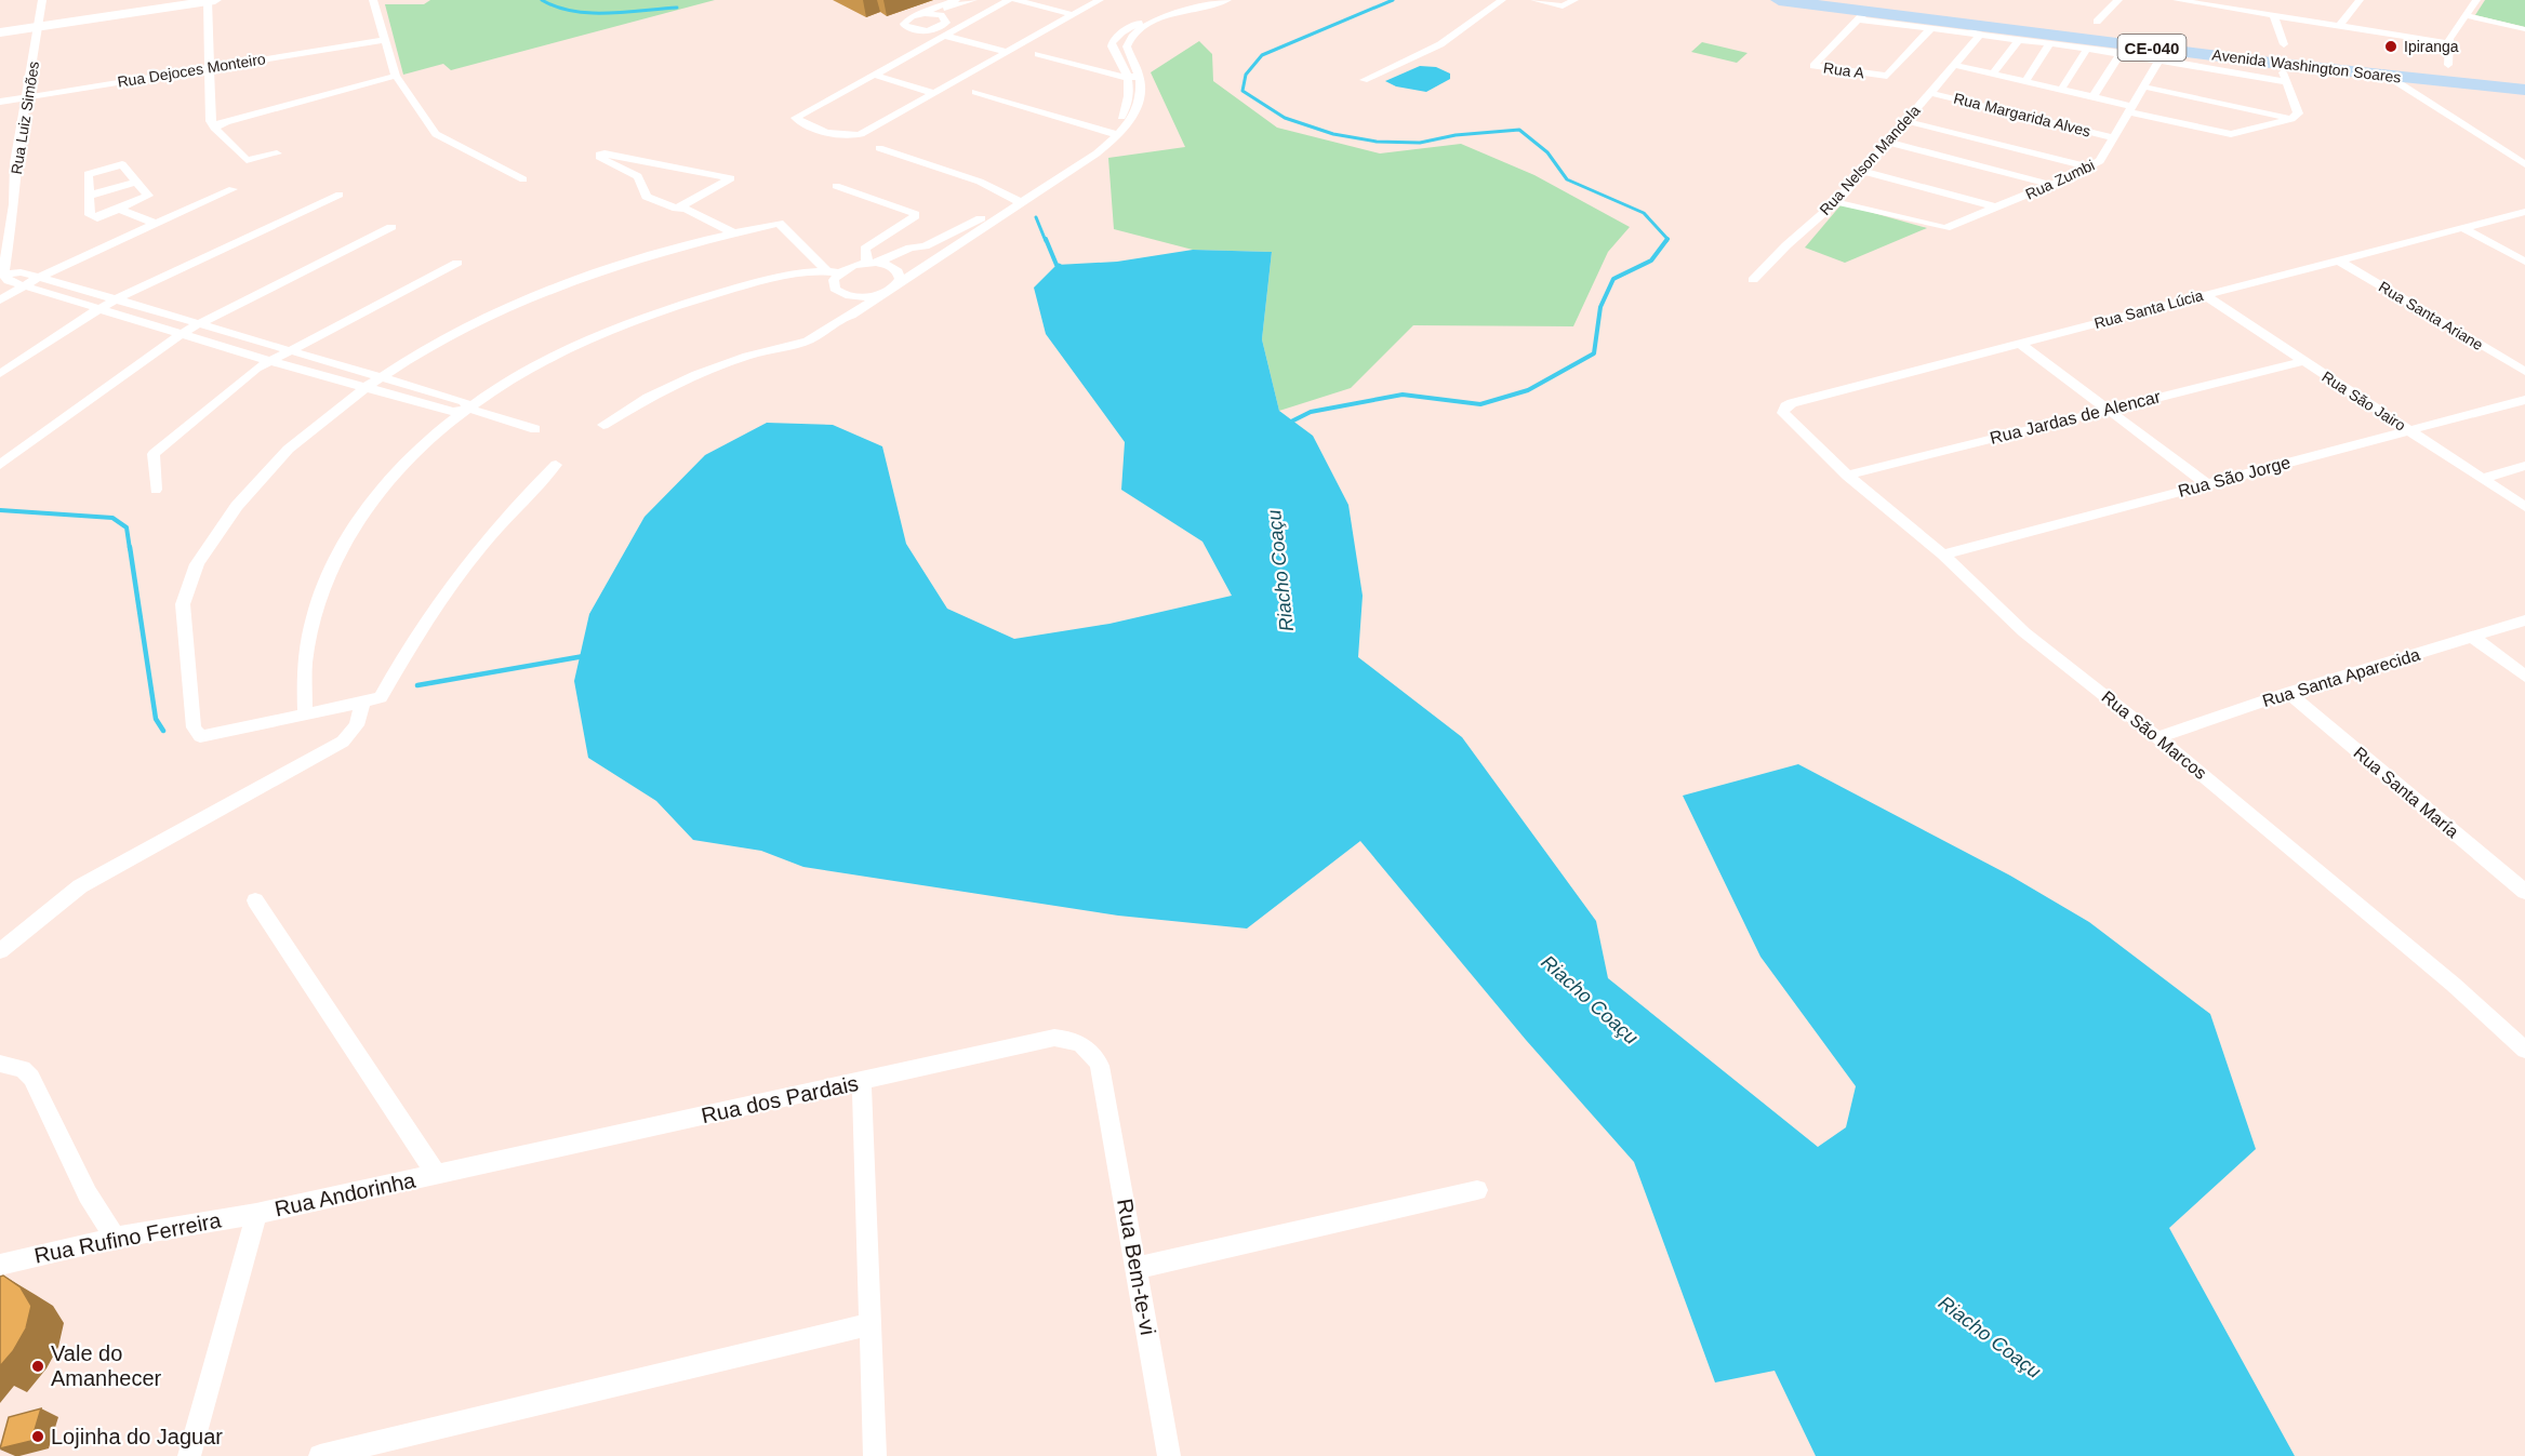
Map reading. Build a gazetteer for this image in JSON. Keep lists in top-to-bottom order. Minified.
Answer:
{"streets":{"highway":["CE-040","Avenida Washington Soares"],"street":["Rua Dejoces Monteiro","Rua A","Rua Margarida Alves","Rua Luiz Simões","Rua Nelson Mandela","Rua Zumbi","Rua Santa Lúcia","Rua Santa Ariane","Rua São Jairo","Rua Jardas de Alencar","Rua São Jorge","Rua Santa Aparecida","Rua São Marcos","Rua Santa María","Rua dos Pardais","Rua Andorinha","Rua Rufino Ferreira","Rua Bem-te-vi"]},"crossings":[["Avenida Washington Soares","Rua A"],["Avenida Washington Soares","Rua Nelson Mandela"],["Avenida Washington Soares","Rua Zumbi"],["Rua Dejoces Monteiro","Rua Luiz Simões"],["Rua Margarida Alves","Rua Nelson Mandela"],["Rua Margarida Alves","Rua Zumbi"],["Rua Nelson Mandela","Rua Zumbi"],["Rua Santa Lúcia","Rua Santa Ariane"],["Rua Santa Lúcia","Rua São Jairo"],["Rua Santa Lúcia","Rua São Marcos"],["Rua São Jairo","Rua Jardas de Alencar"],["Rua São Jairo","Rua São Jorge"],["Rua Jardas de Alencar","Rua São Marcos"],["Rua São Jorge","Rua São Marcos"],["Rua Santa Aparecida","Rua São Marcos"],["Rua Santa Aparecida","Rua Santa María"],["Rua dos Pardais","Rua Andorinha"],["Rua dos Pardais","Rua Bem-te-vi"],["Rua Andorinha","Rua Rufino Ferreira"]],"water":["Riacho Coaçu"],"places":["Ipiranga","Vale do Amanhecer","Lojinha do Jaguar"]}
